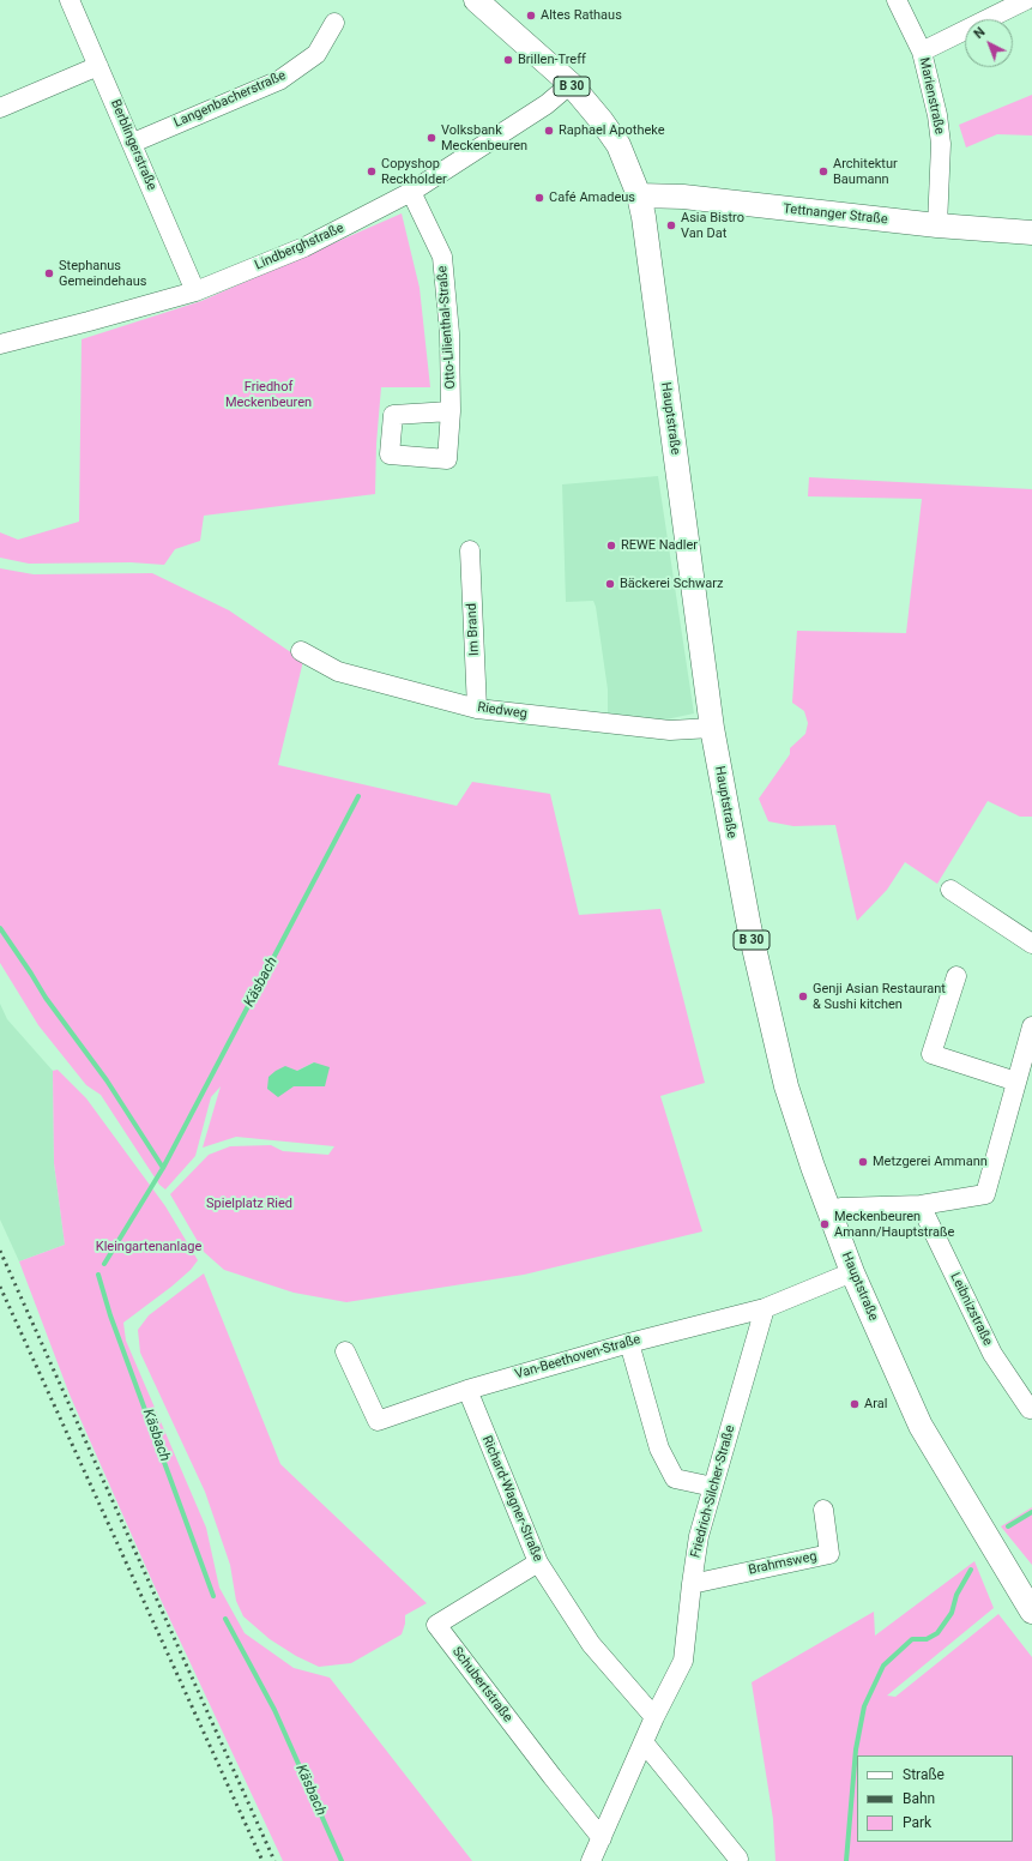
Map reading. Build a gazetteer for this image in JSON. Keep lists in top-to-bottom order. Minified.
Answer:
{"streets":{"main road":["B 30","Tettnanger Straße","Hauptstraße"],"street":["Marienstraße","Langenbacherstraße","Berblingerstraße","Lindberghstraße","Otto-Lilienthal-Straße","Im Brand","Riedweg","Leibnizstraße","Van-Beethoven-Straße","Friedrich-Silcher-Straße","Richard-Wagner-Straße","Brahmsweg","Schubertstraße"]},"crossings":[["Marienstraße","Tettnanger Straße"],["Langenbacherstraße","Berblingerstraße"],["Berblingerstraße","Lindberghstraße"],["Tettnanger Straße","Hauptstraße"],["Lindberghstraße","Otto-Lilienthal-Straße"],["Lindberghstraße","Hauptstraße"],["Hauptstraße","Riedweg"],["Hauptstraße","Van-Beethoven-Straße"],["Im Brand","Riedweg"],["Van-Beethoven-Straße","Friedrich-Silcher-Straße"],["Van-Beethoven-Straße","Richard-Wagner-Straße"],["Friedrich-Silcher-Straße","Richard-Wagner-Straße"],["Friedrich-Silcher-Straße","Brahmsweg"],["Friedrich-Silcher-Straße","Schubertstraße"],["Richard-Wagner-Straße","Schubertstraße"]],"water":["Käsbach"],"parks":["Friedhof Meckenbeuren","Spielplatz Ried","Kleingartenanlage"],"places":["Altes Rathaus","Brillen-Treff","Raphael Apotheke","Volksbank Meckenbeuren","Copyshop Reckholder","Architektur Baumann","Café Amadeus","Asia Bistro Van Dat","Stephanus Gemeindehaus","REWE Nadler","Bäckerei Schwarz","Genji Asian Restaurant & Sushi kitchen","Metzgerei Ammann","Meckenbeuren Amann/Hauptstraße","Aral"],"legend":["Straße","Bahn","Park"],"north":"top left"}
